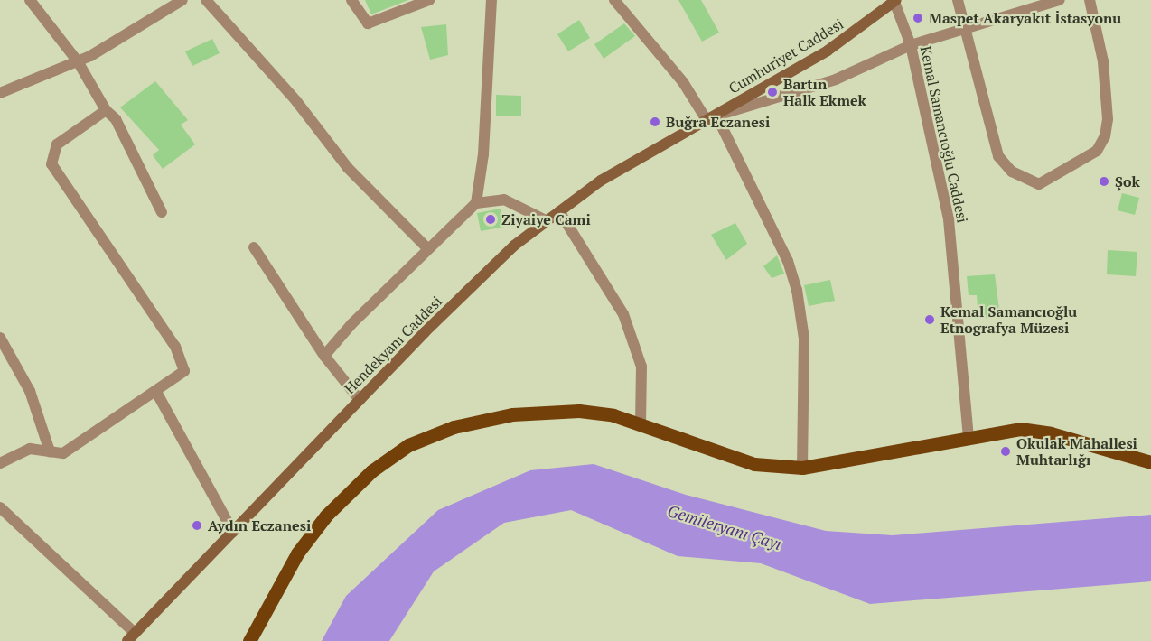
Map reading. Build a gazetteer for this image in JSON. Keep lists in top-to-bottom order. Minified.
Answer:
{"streets":{"main road":["Cumhuriyet Caddesi","Hendekyanı Caddesi"],"street":["Kemal Samancıoğlu Caddesi"]},"crossings":[["Cumhuriyet Caddesi","Kemal Samancıoğlu Caddesi"],["Cumhuriyet Caddesi","Hendekyanı Caddesi"]],"water":["Gemileryanı Çayı"],"places":["Maspet Akaryakıt İstasyonu","Bartın Halk Ekmek","Buğra Eczanesi","Şok","Ziyaiye Cami","Kemal Samancıoğlu Etnografya Müzesi","Okulak Mahallesi Muhtarlığı","Aydın Eczanesi"]}
